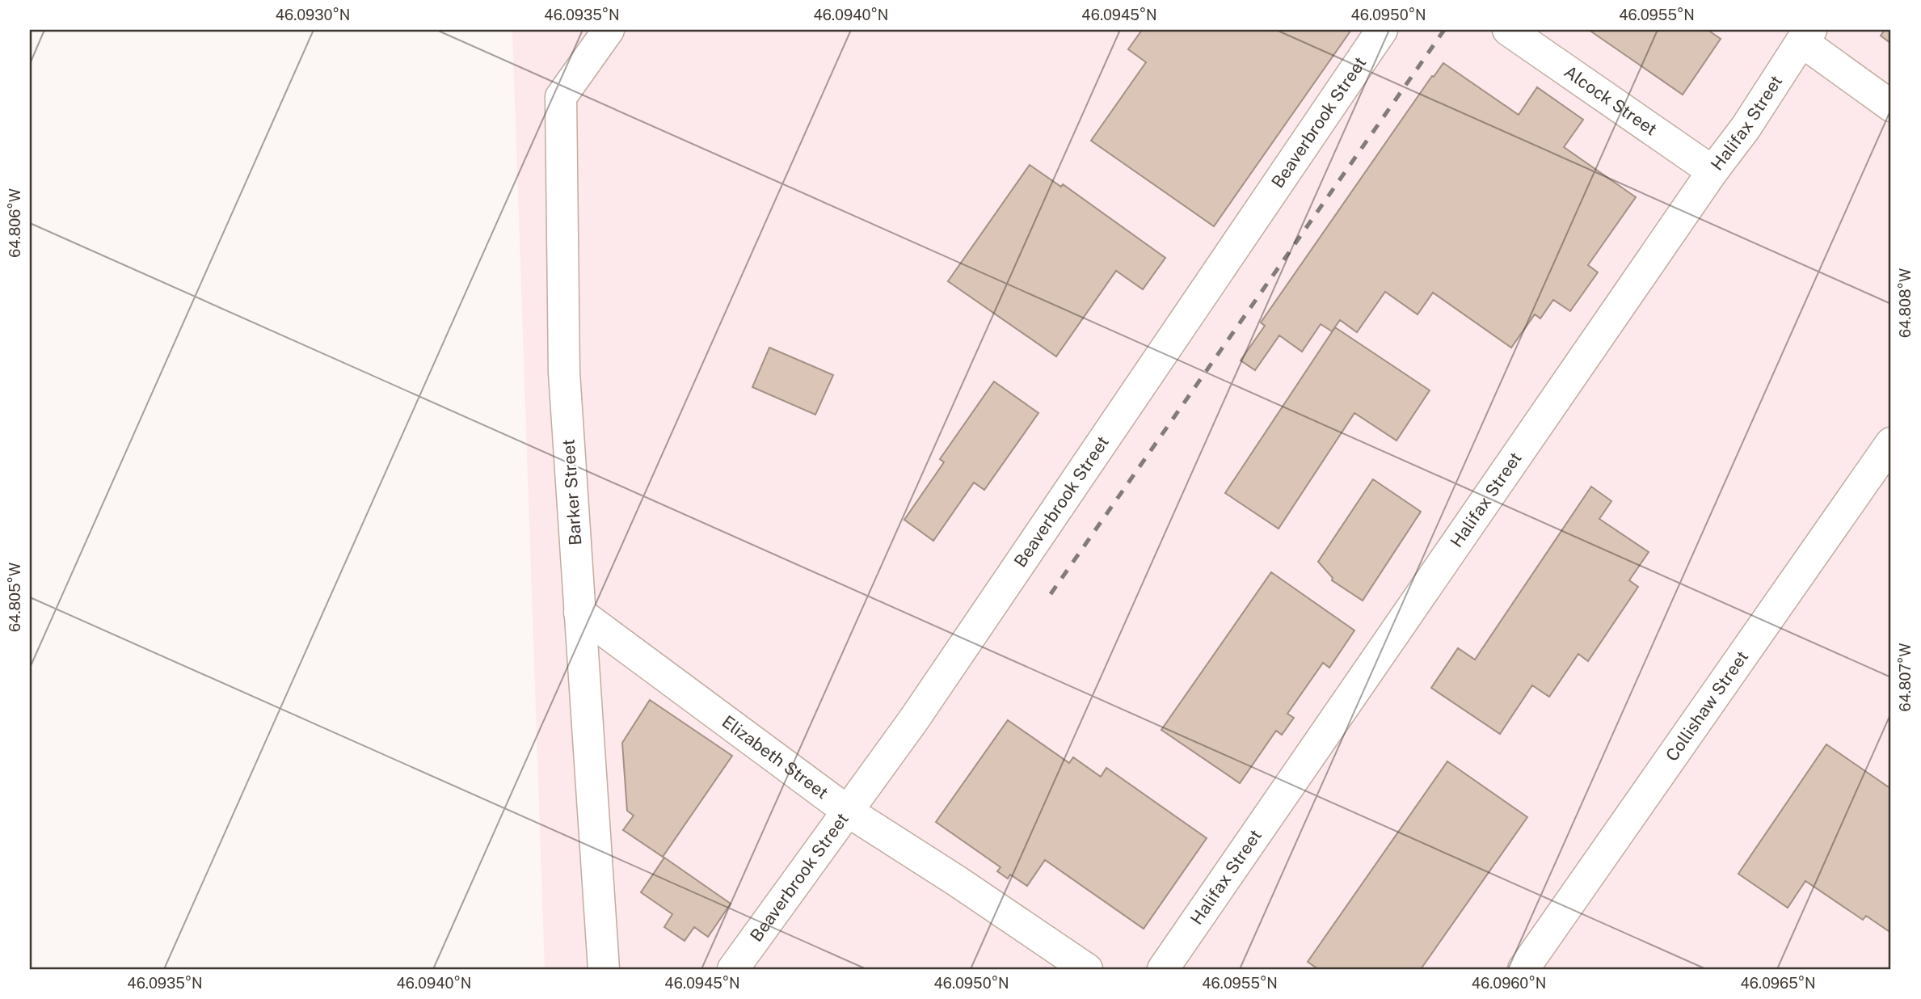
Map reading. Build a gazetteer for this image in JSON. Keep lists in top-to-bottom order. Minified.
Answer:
{"streets":{"street":["Alcock Street","Halifax Street","Beaverbrook Street","Barker Street","Collishaw Street","Elizabeth Street"]},"crossings":[["Alcock Street","Halifax Street"],["Beaverbrook Street","Elizabeth Street"],["Barker Street","Elizabeth Street"]],"coordinates":["46.0930°N","46.0935°N","46.0940°N","46.0945°N","46.0950°N","46.0955°N","64.806°W","64.808°W","64.805°W","64.807°W","46.0960°N","46.0965°N"]}
